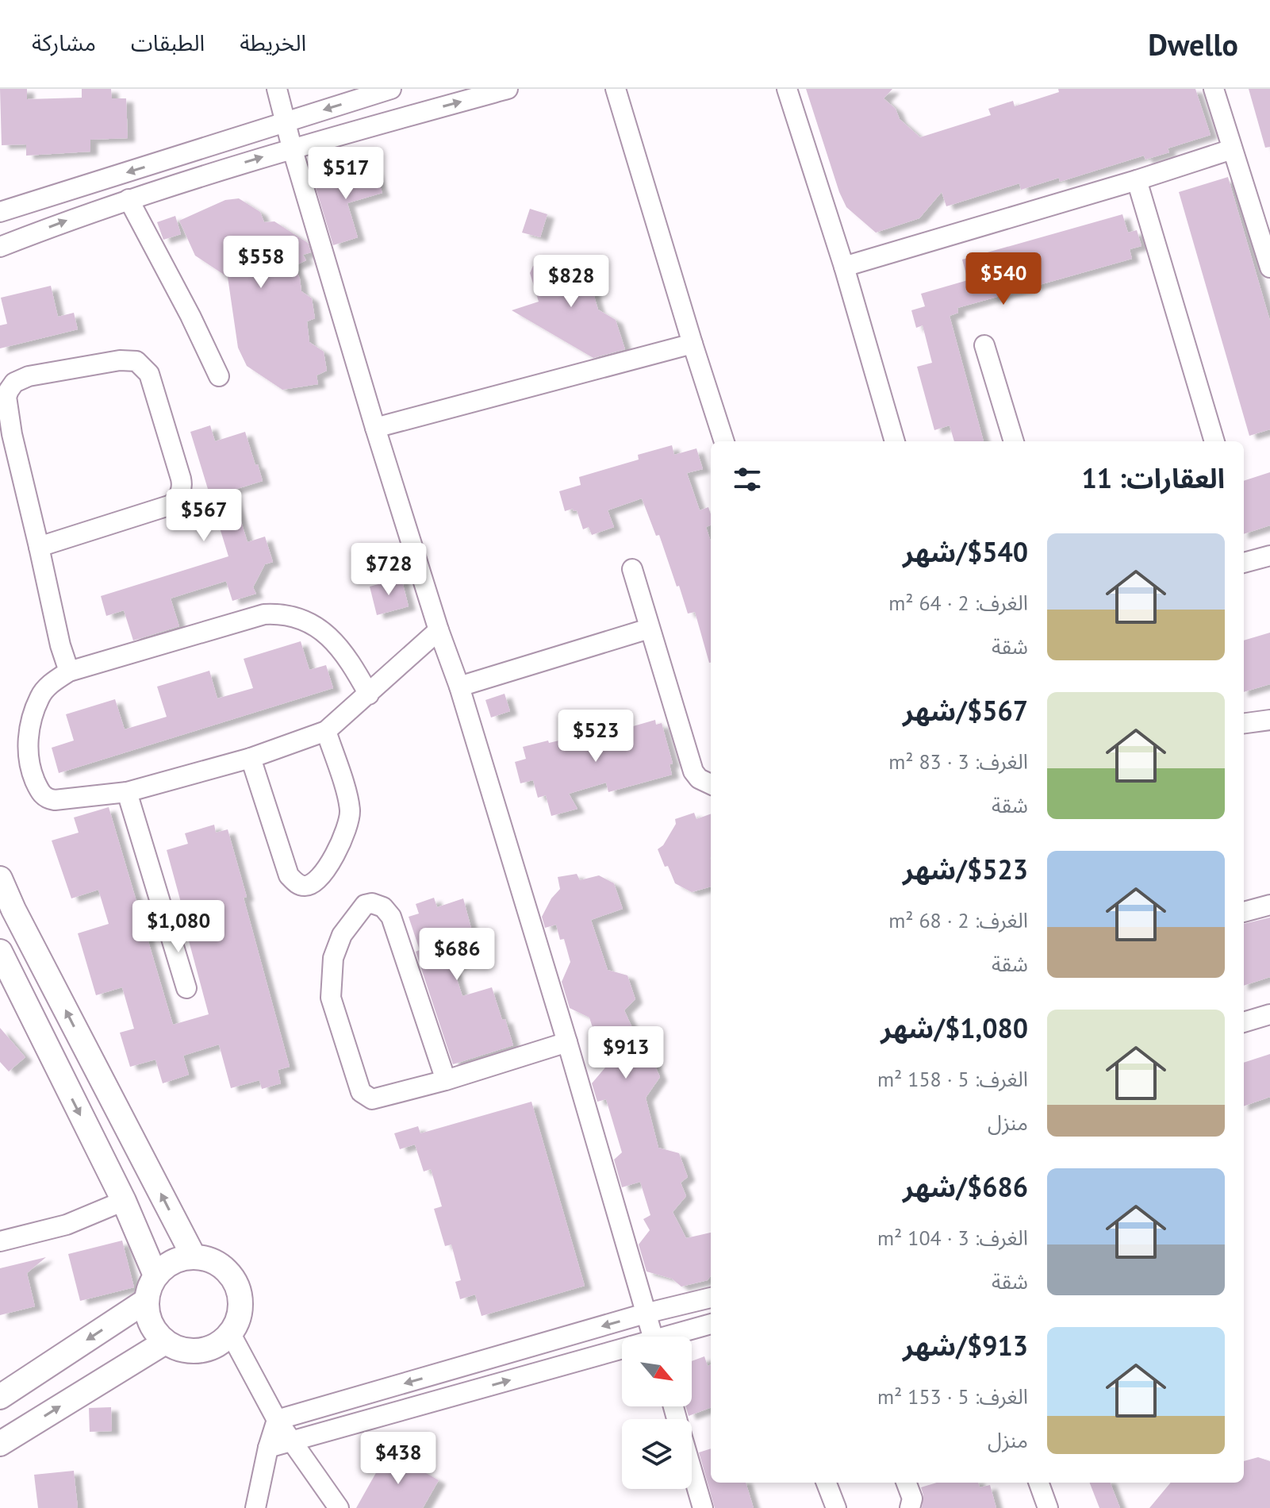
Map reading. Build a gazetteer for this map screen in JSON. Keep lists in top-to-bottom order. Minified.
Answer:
{"north":"bottom right","page":{"header":"Dwello","nav":["الخريطة","الطبقات","مشاركة"],"price":["$517","$558","$540","$828","$567","$728","$523","$1,080","$686","$913","$438"],"heading":"العقارات: 11","list":[{"name":"$540/شهر","note":"الغرف: 2 · 64 m² · شقة"},{"name":"$567/شهر","note":"الغرف: 3 · 83 m² · شقة"},{"name":"$523/شهر","note":"الغرف: 2 · 68 m² · شقة"},{"name":"$1,080/شهر","note":"الغرف: 5 · 158 m² · منزل"},{"name":"$686/شهر","note":"الغرف: 3 · 104 m² · شقة"},{"name":"$913/شهر","note":"الغرف: 5 · 153 m² · منزل"}]}}
